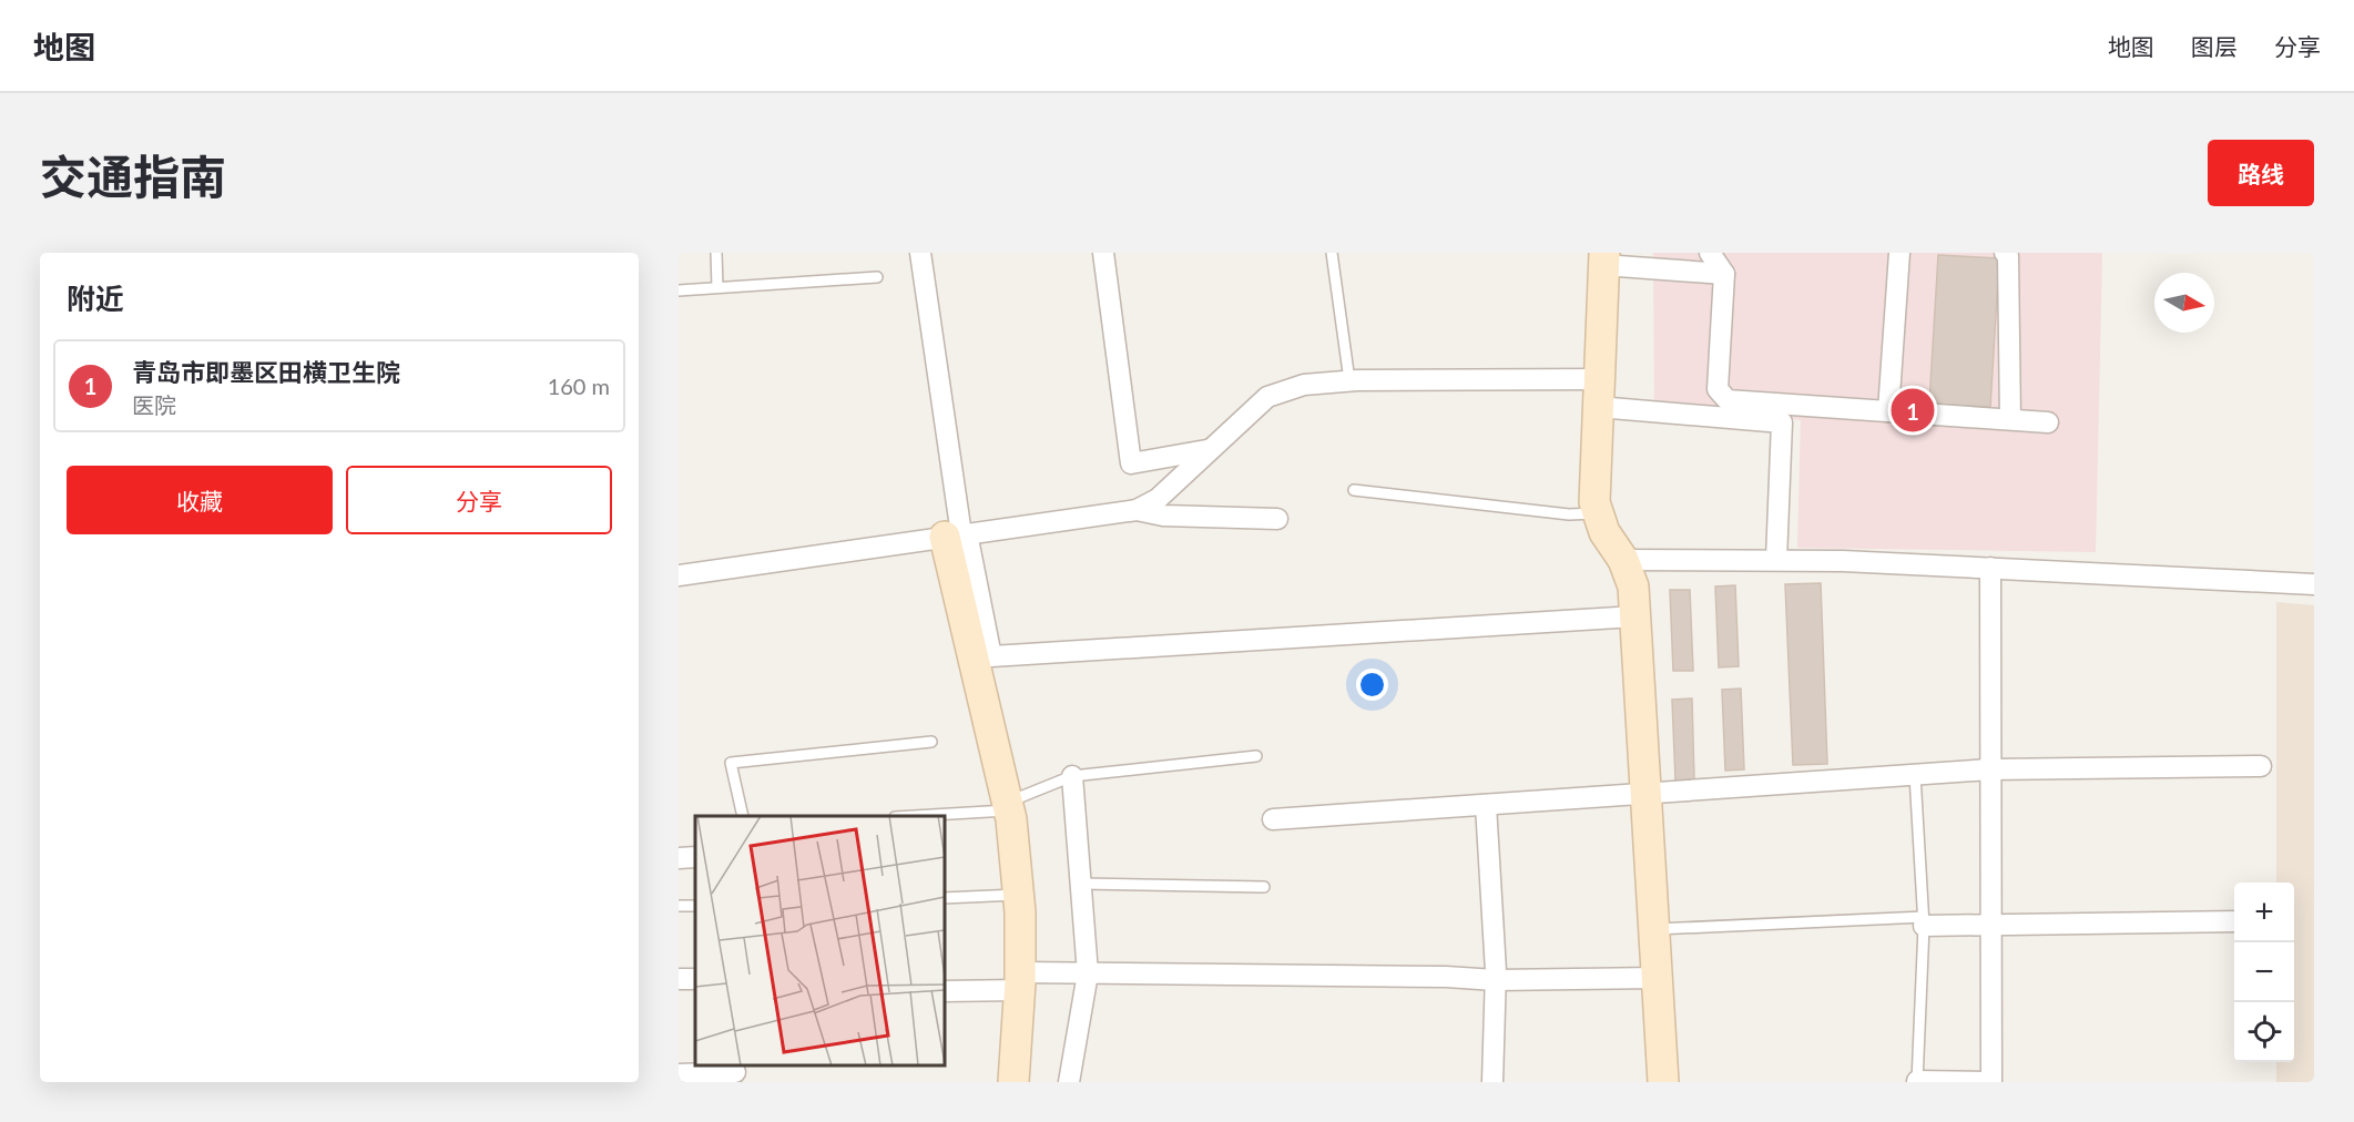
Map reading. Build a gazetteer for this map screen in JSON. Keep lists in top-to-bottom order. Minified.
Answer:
{"north":"right","page":{"header":"地图","nav":["地图","图层","分享"],"title":"交通指南","buttons":["路线",["收藏","分享"]],"heading":"附近","list":[{"mark":"1","name":"青岛市即墨区田横卫生院","note":"医院","value":"160 m"}],"pins":"1","map_buttons":["+","−"]}}
